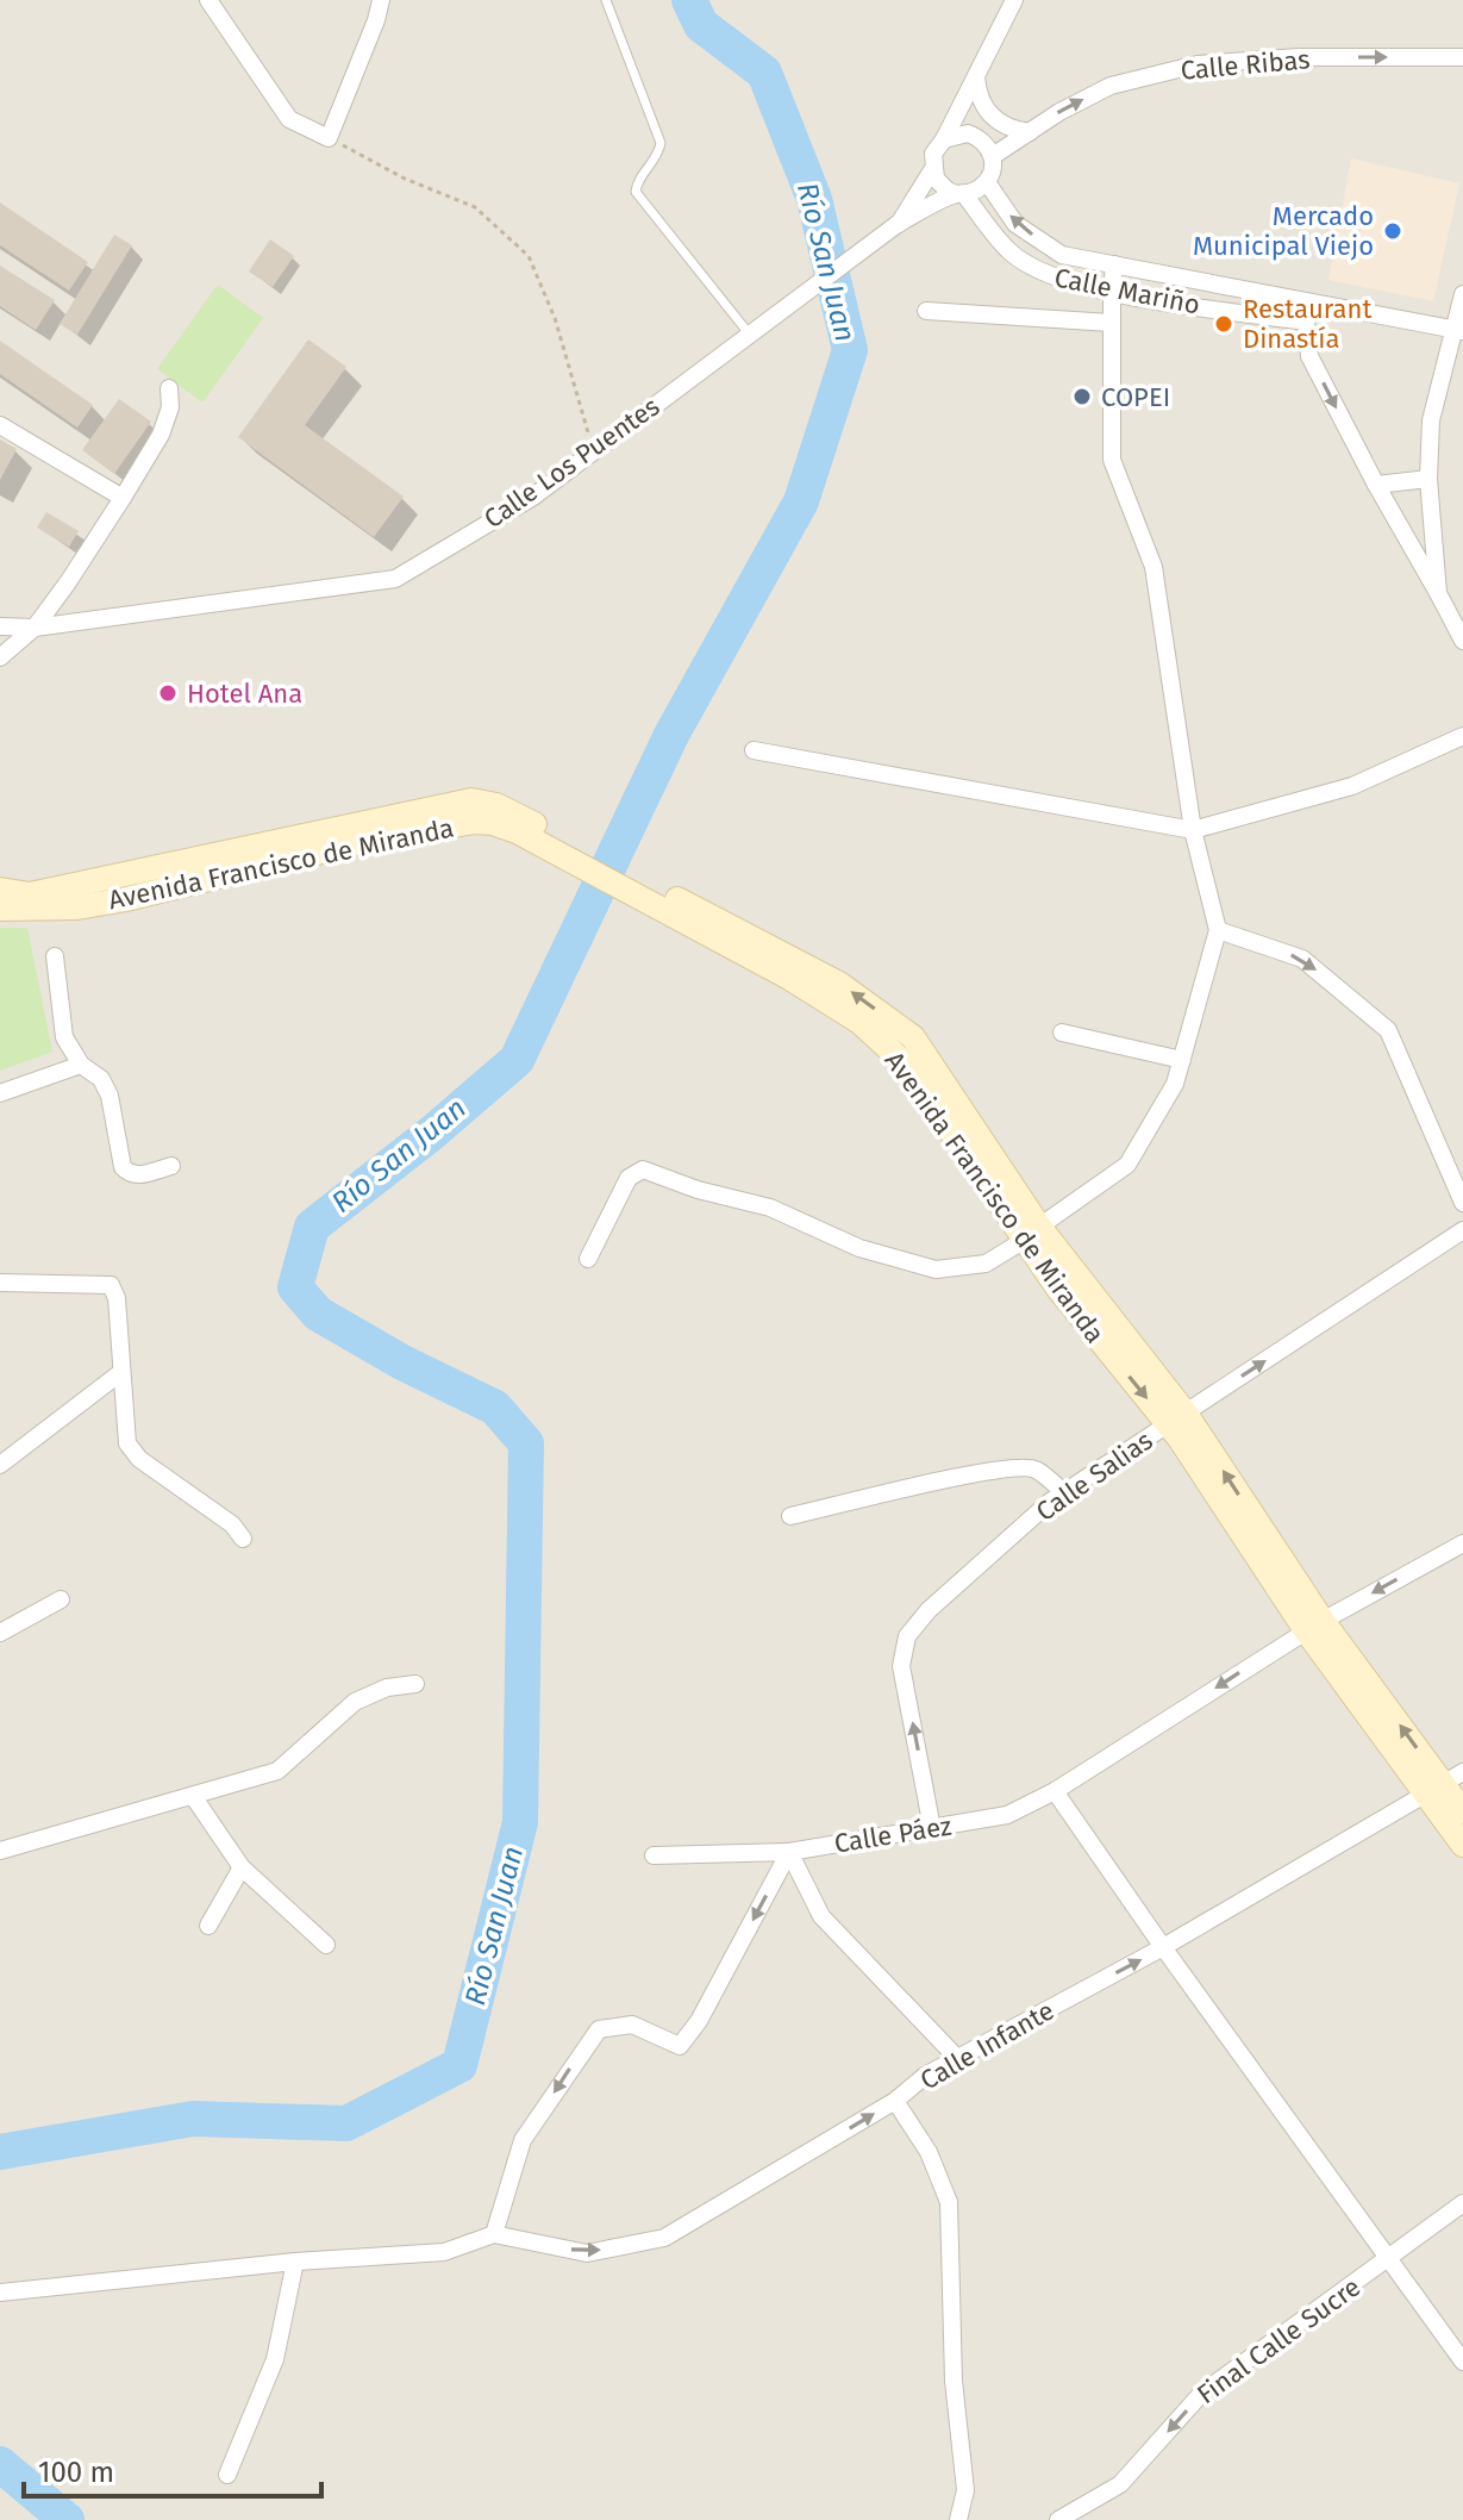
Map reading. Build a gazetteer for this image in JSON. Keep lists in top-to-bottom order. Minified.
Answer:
{"streets":{"main road":["Avenida Francisco de Miranda"],"street":["Calle Ribas","Calle Mariño","Calle Los Puentes","Calle Salias","Calle Páez","Calle Infante","Final Calle Sucre"]},"crossings":[["Calle Ribas","Calle Mariño"],["Avenida Francisco de Miranda","Calle Salias"],["Avenida Francisco de Miranda","Calle Páez"],["Avenida Francisco de Miranda","Calle Infante"],["Calle Salias","Calle Páez"]],"one_way":["Calle Ribas","Calle Salias","Calle Páez","Calle Infante","Final Calle Sucre"],"water":["Río San Juan"],"places":["Mercado Municipal Viejo","Restaurant Dinastía","COPEI","Hotel Ana"],"scale_bar":"100 m"}
